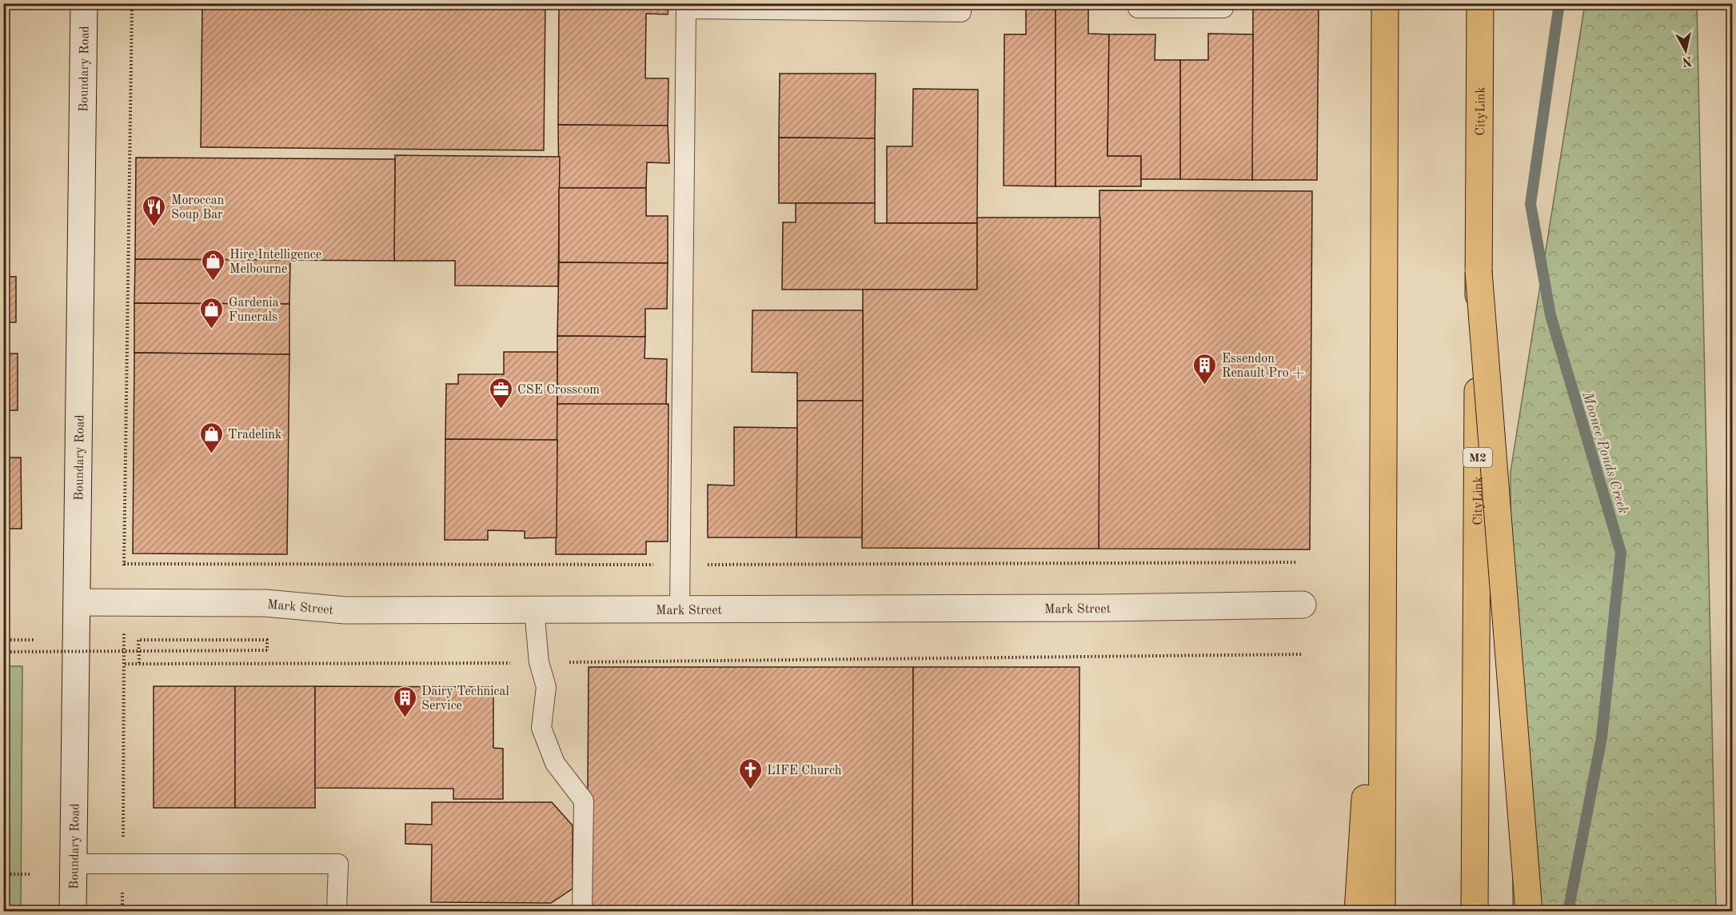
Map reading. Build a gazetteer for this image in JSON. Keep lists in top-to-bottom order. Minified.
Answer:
{"streets":{"highway":["CityLink","M2"],"street":["Boundary Road","Mark Street"]},"crossings":[["Boundary Road","Mark Street"]],"water":["Moonee Ponds Creek"],"places":{"restaurant":["Moroccan Soup Bar"],"shop":["Hire Intelligence Melbourne","Gardenia Funerals","Tradelink"],"building":["Essendon Renault Pro +","Dairy Technical Service"],"office":["CSE Crosscom"],"church":["LIFE Church"]},"north":"bottom"}
